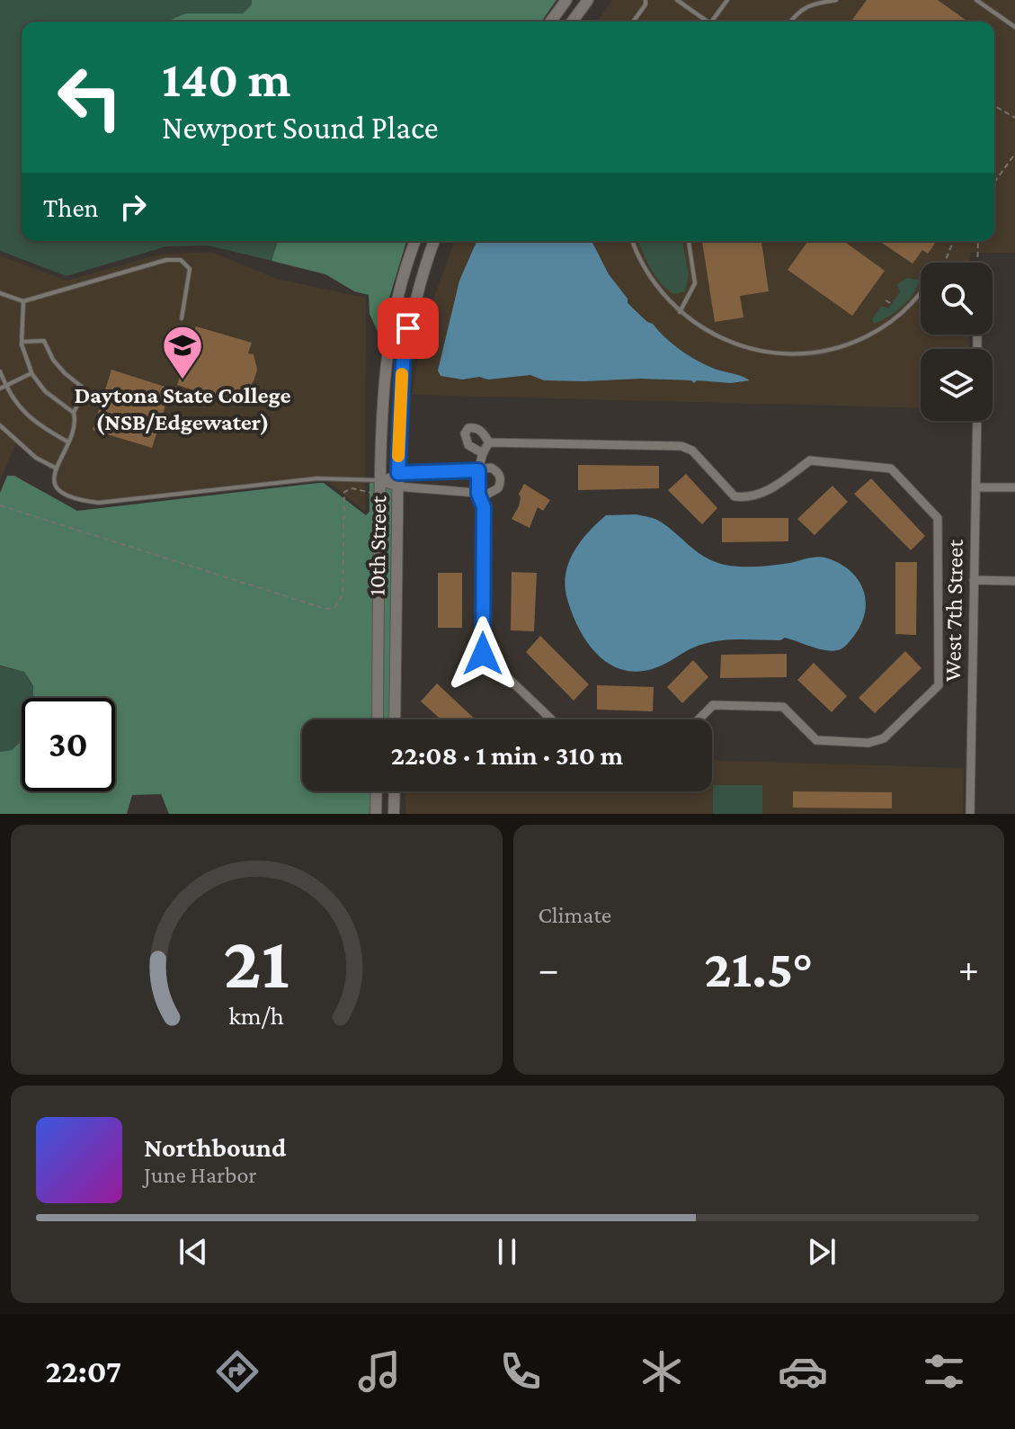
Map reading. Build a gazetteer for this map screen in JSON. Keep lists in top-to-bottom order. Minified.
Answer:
{"streets":{"street":["10th Street","West 7th Street"]},"places":{"school or university":["Daytona State College (NSB/Edgewater)"]},"page":{"turn":["140 m","Newport Sound Place"],"then":"Then","limit":"30","trip":"22:08 · 1 min · 310 m","tile":"Climate","heat":["−","21.5°","+"],"song":["Northbound","June Harbor"],"tabs":"22:07","gauge":["21","km/h"]}}
